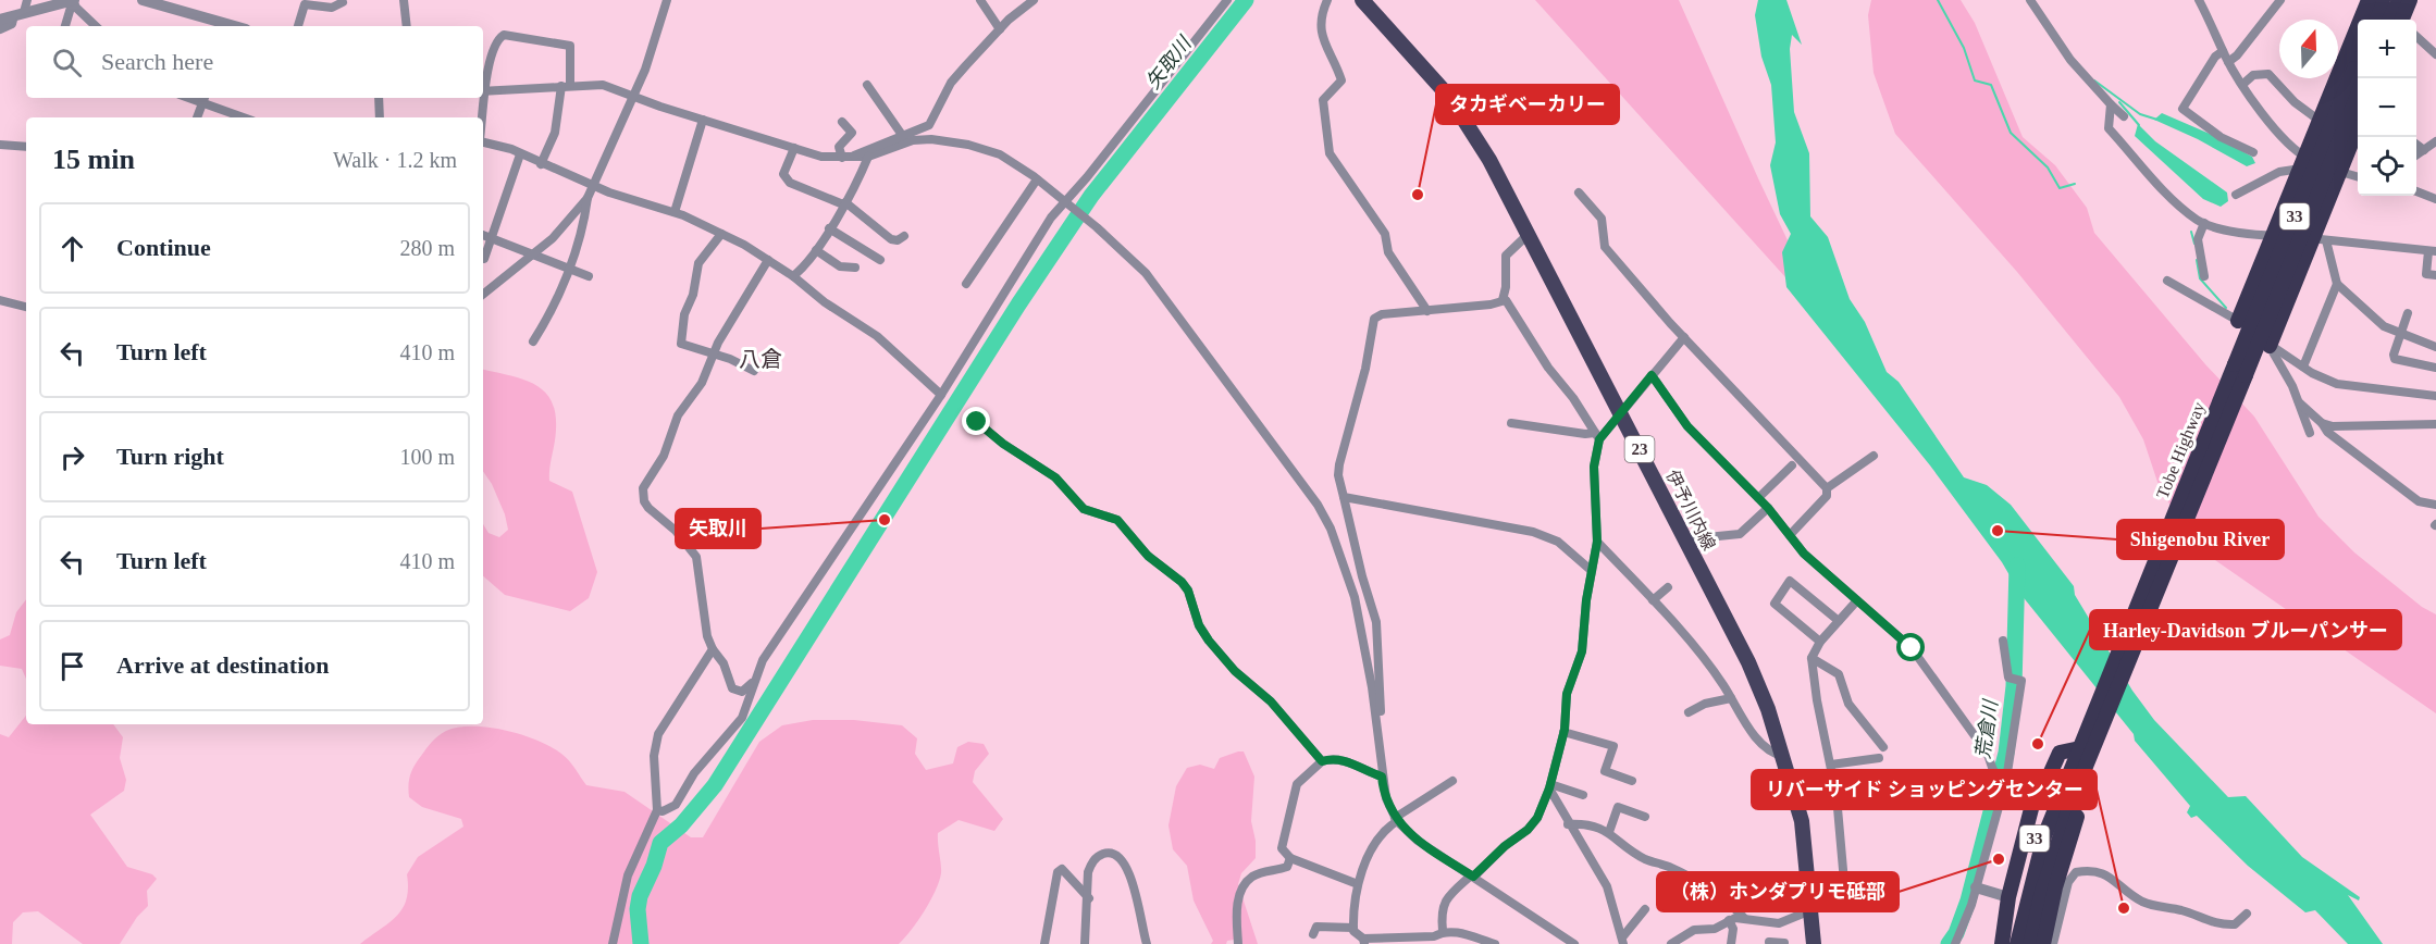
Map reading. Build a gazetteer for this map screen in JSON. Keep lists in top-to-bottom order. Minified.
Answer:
{"streets":{"highway":["33","Tobe Highway"],"main road":["23","伊予川内線"]},"crossings":[["33","Tobe Highway"]],"districts":["八倉"],"water":["矢取川","荒倉川"],"places":["タカギベーカリー","矢取川","Shigenobu River","Harley-Davidson ブルーパンサー","（株）ホンダプリモ砥部","リバーサイド ショッピングセンター"],"north":"top","page":{"map_buttons":["+","−"],"search":"Search here","heading":["15 min","Walk · 1.2 km"],"list":[["Continue","280 m"],["Turn left","410 m"],["Turn right","100 m"],["Turn left","410 m"],"Arrive at destination"]}}
